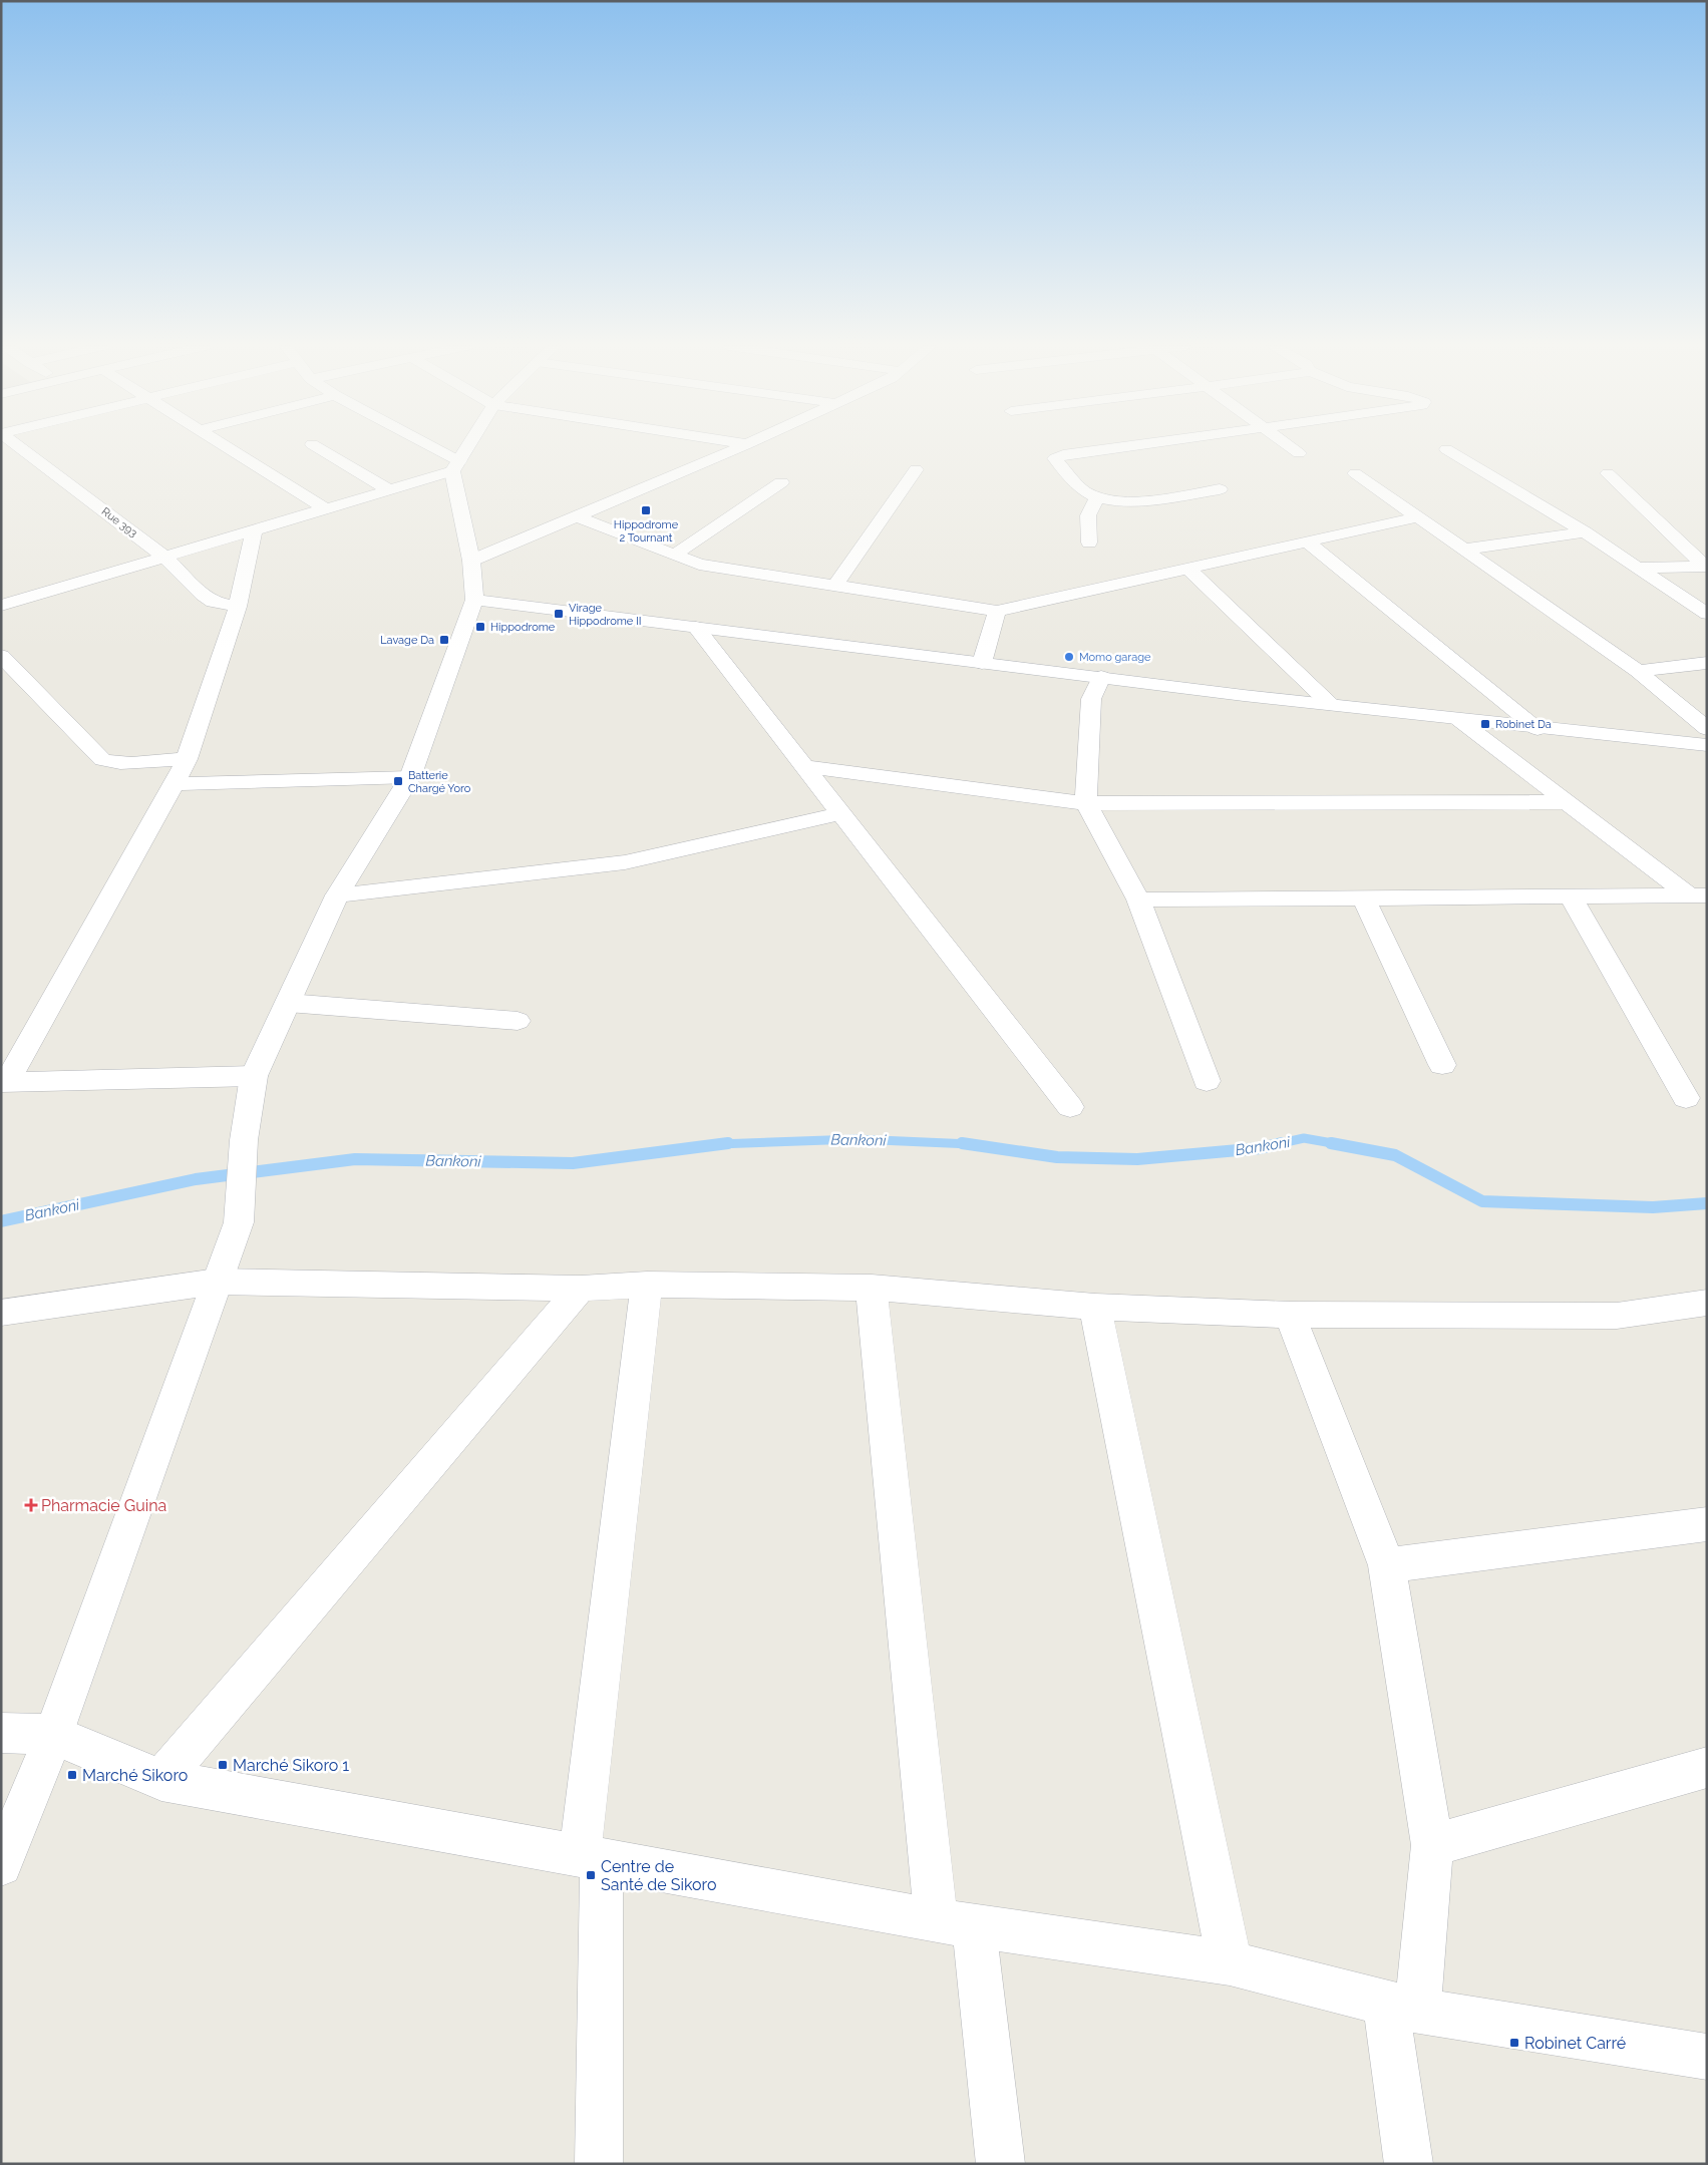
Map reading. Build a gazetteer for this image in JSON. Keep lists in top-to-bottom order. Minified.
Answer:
{"streets":{"street":["Rue 393"]},"water":["Bankoni"],"places":{"transit":["Hippodrome 2 Tournant","Virage Hippodrome II","Hippodrome","Lavage Da","Robinet Da","Batterie Chargé Yoro","Marché Sikoro 1","Marché Sikoro","Centre de Santé de Sikoro","Robinet Carré"],"other":["Momo garage"],"health":["Pharmacie Guina"]}}
